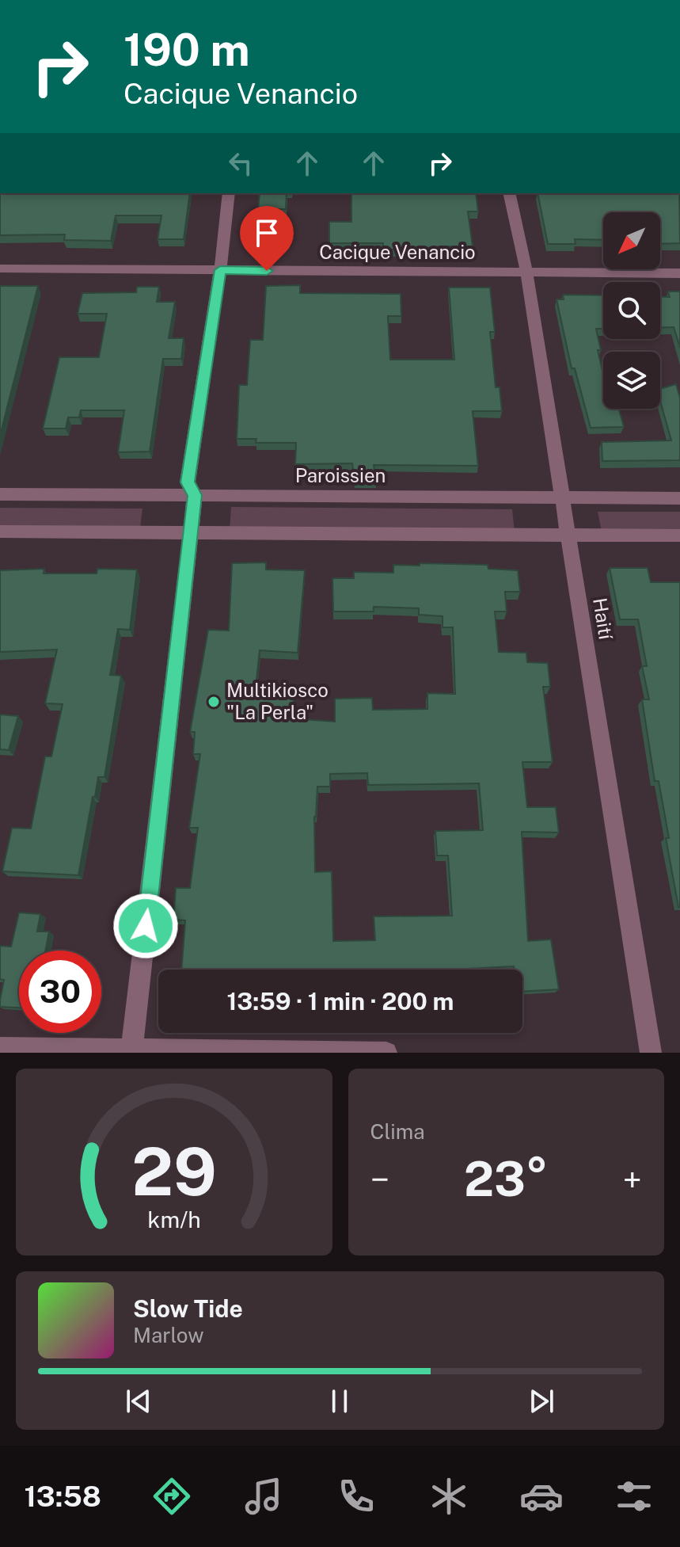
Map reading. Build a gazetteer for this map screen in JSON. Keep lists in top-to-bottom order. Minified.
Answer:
{"streets":{"street":["Cacique Venancio","Paroissien","Haití"]},"crossings":[["Cacique Venancio","Haití"],["Paroissien","Haití"]],"places":["Multikiosco \"La Perla\""],"north":"bottom left","page":{"turn":["190 m","Cacique Venancio"],"limit":"30","trip":"13:59 · 1 min · 200 m","tile":"Clima","heat":["−","23°","+"],"song":["Slow Tide","Marlow"],"tabs":"13:58","gauge":["29","km/h"]}}
